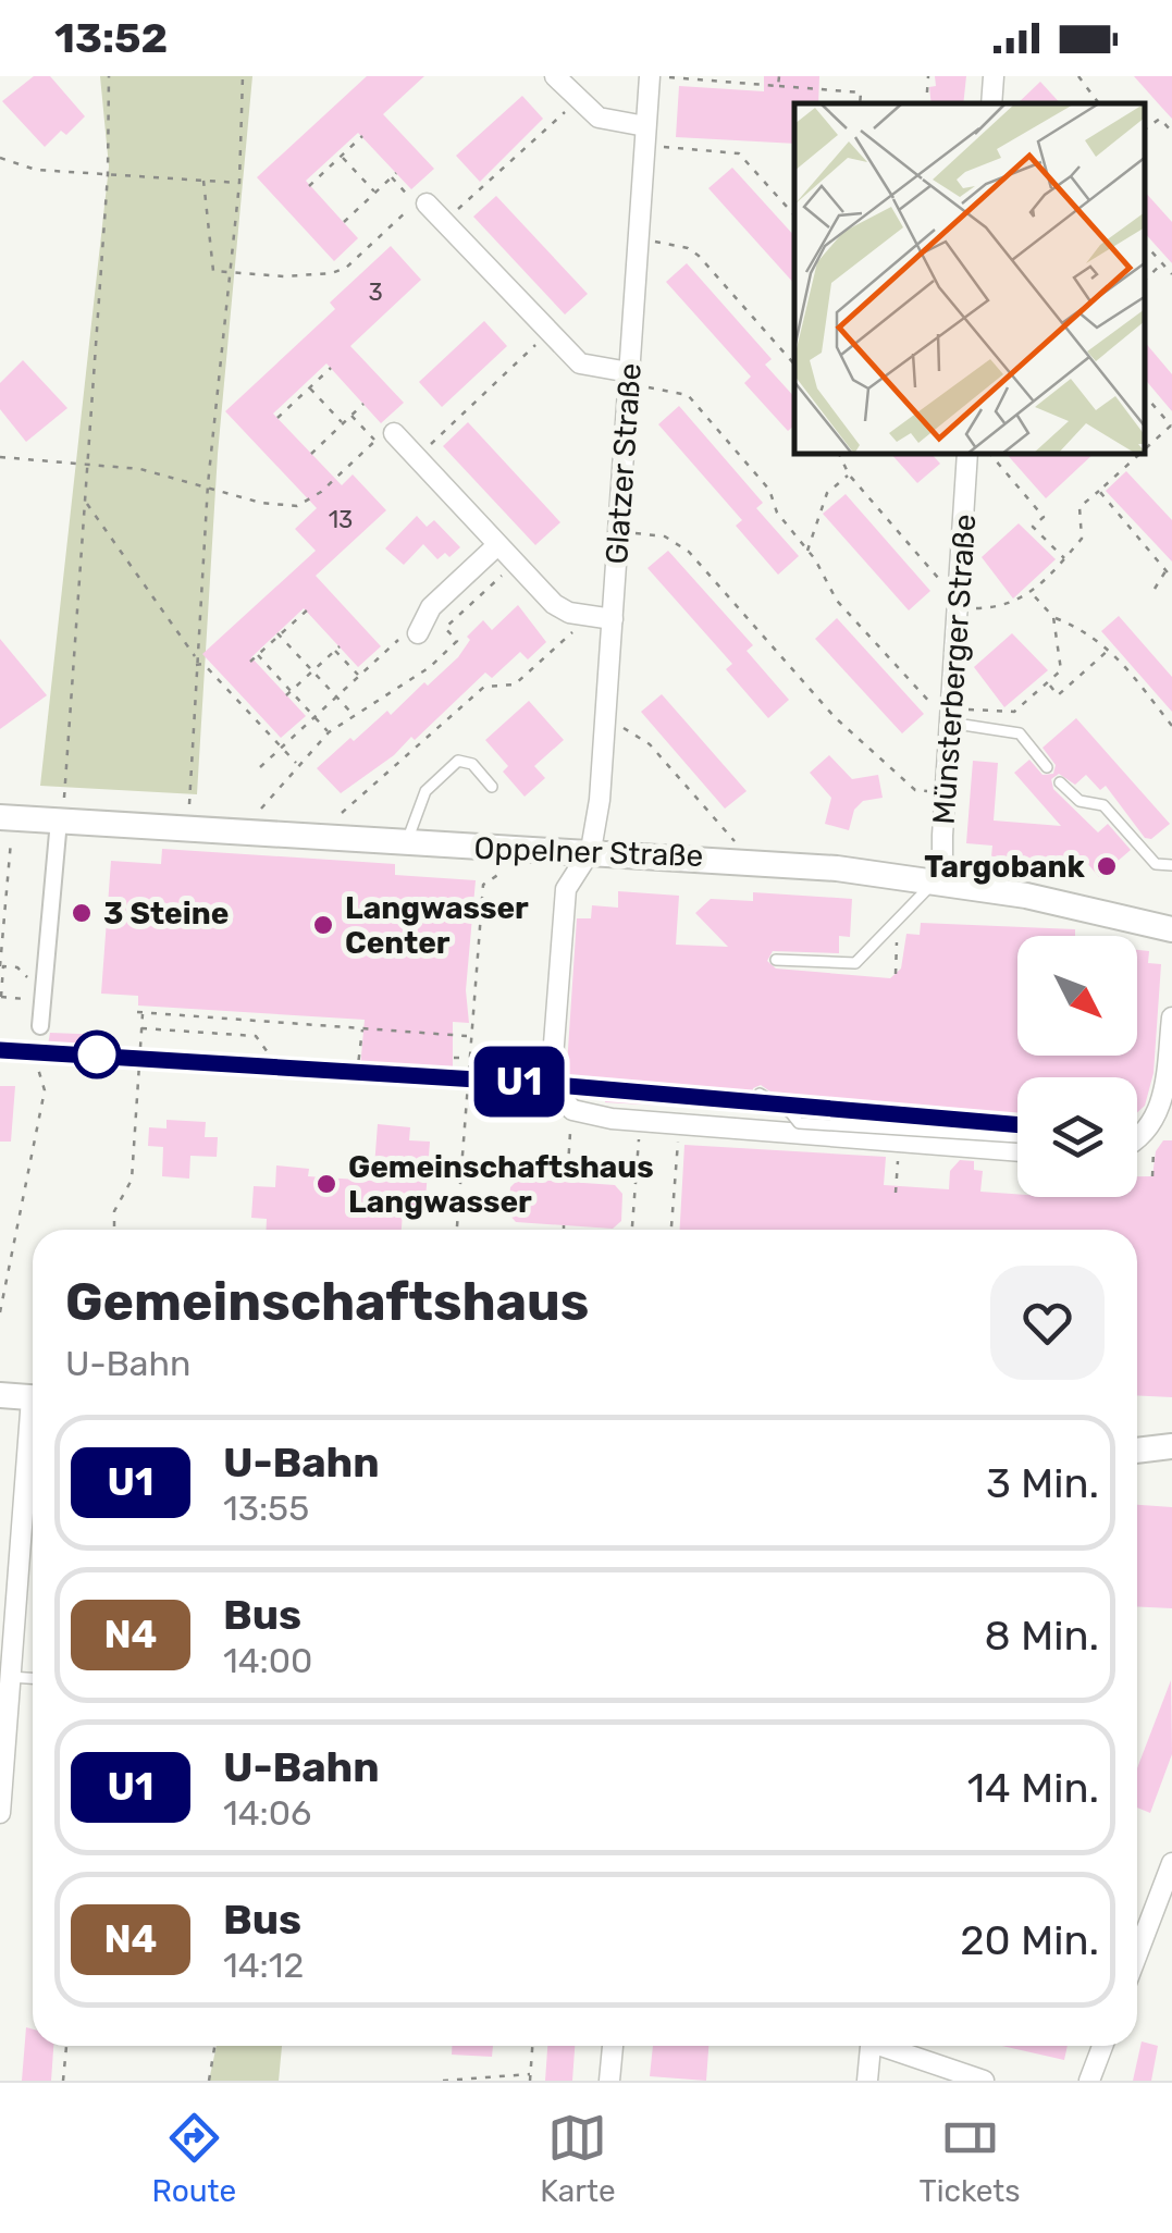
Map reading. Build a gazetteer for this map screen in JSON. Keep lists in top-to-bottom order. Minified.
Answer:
{"streets":{"street":["Glatzer Straße","Münsterberger Straße","Oppelner Straße"]},"crossings":[["Glatzer Straße","Oppelner Straße"],["Münsterberger Straße","Oppelner Straße"]],"places":["Targobank","3 Steine","Langwasser Center","Gemeinschaftshaus Langwasser"],"lines":["metro line U1"],"house_numbers":["3","13"],"north":"bottom right","page":{"status":"13:52","on_map":"U1","heading":["Gemeinschaftshaus","U-Bahn"],"list":[{"mark":"U1","name":"U-Bahn","note":"13:55","value":"3 Min."},{"mark":"N4","name":"Bus","note":"14:00","value":"8 Min."},{"mark":"U1","name":"U-Bahn","note":"14:06","value":"14 Min."},{"mark":"N4","name":"Bus","note":"14:12","value":"20 Min."}],"tabs":["Route","Karte","Tickets"]}}
